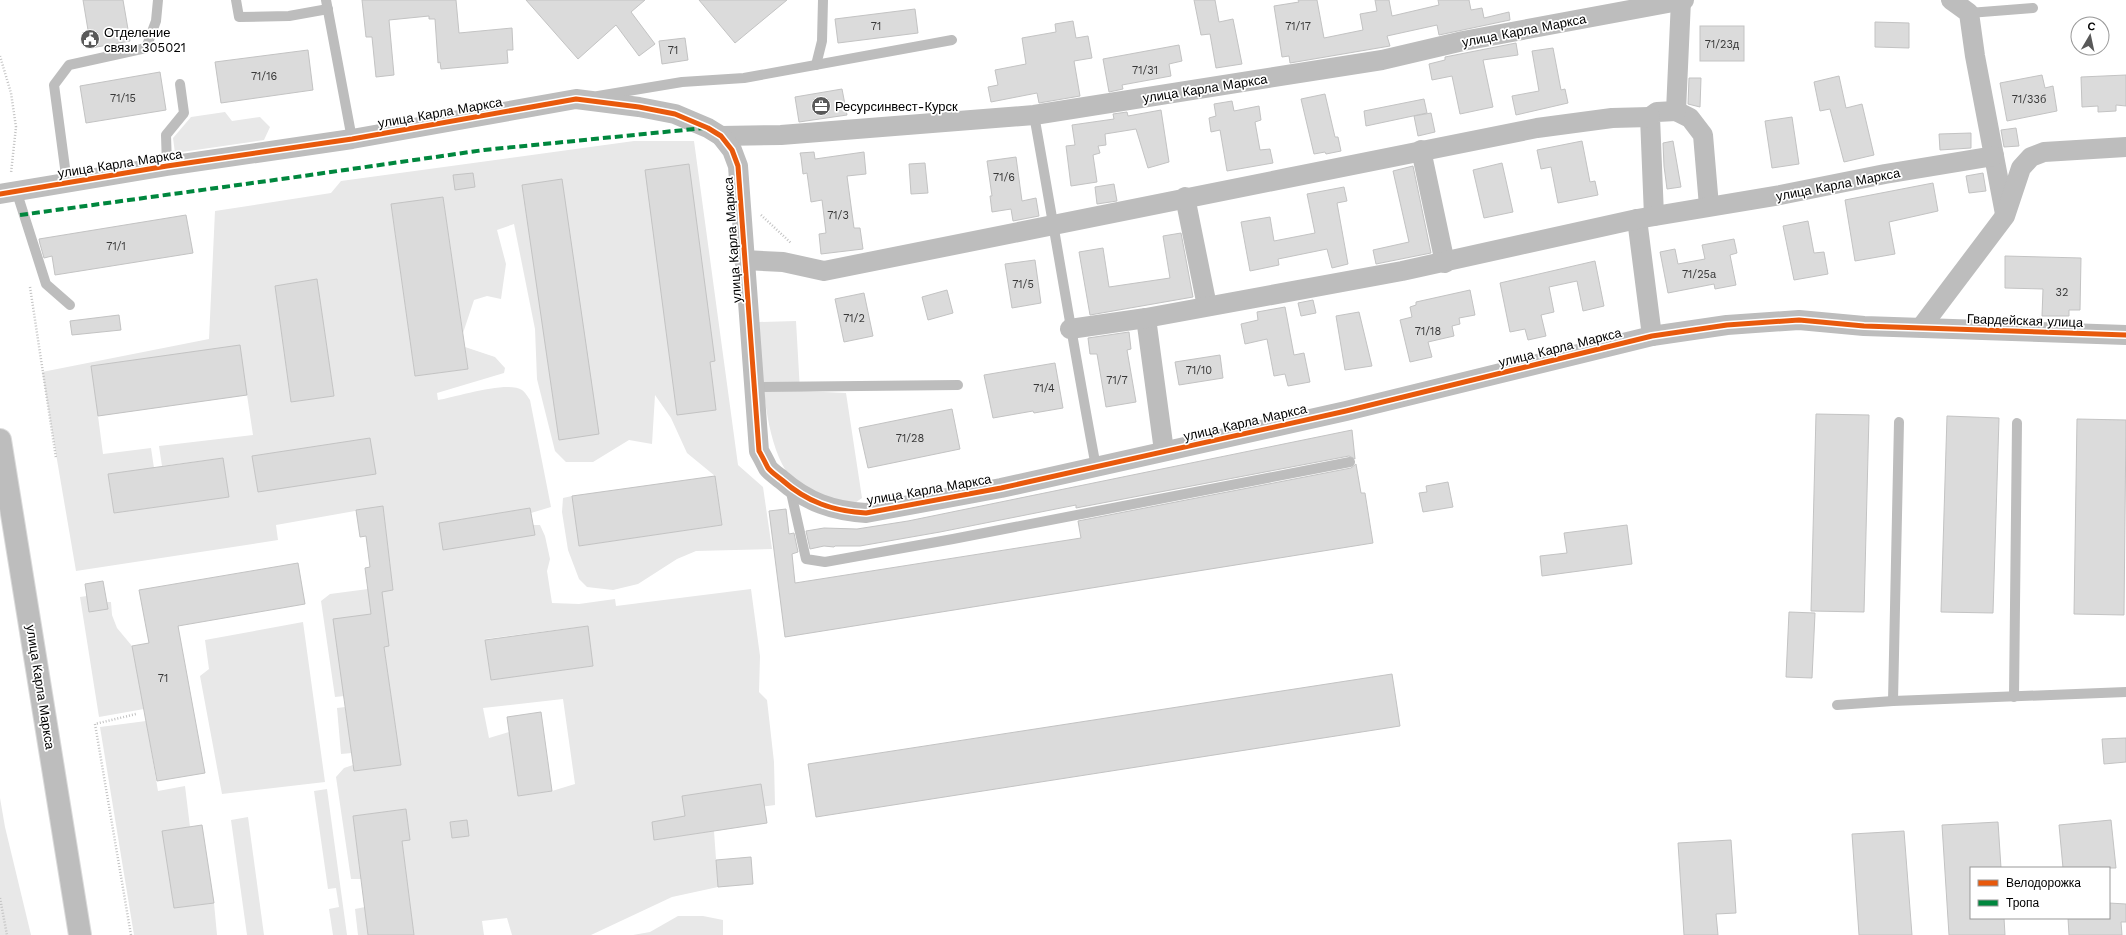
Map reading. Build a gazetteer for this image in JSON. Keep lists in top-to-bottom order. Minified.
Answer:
{"streets":{"main road":["улица Карла Маркса"],"street":["Гвардейская улица"]},"crossings":[["улица Карла Маркса","Гвардейская улица"]],"places":{"public building":["Отделение связи 305021"],"office":["Ресурсинвест-Курск"]},"house_numbers":["71","71/17","71/23д","71","71/31","71/16","71/15","71/33б","71/6","71/3","71/1","71/25а","71/5","32","71/2","71/18","71/10","71/7","71/4","71/28","71"],"legend":["Велодорожка","Тропа"],"north":"top"}
